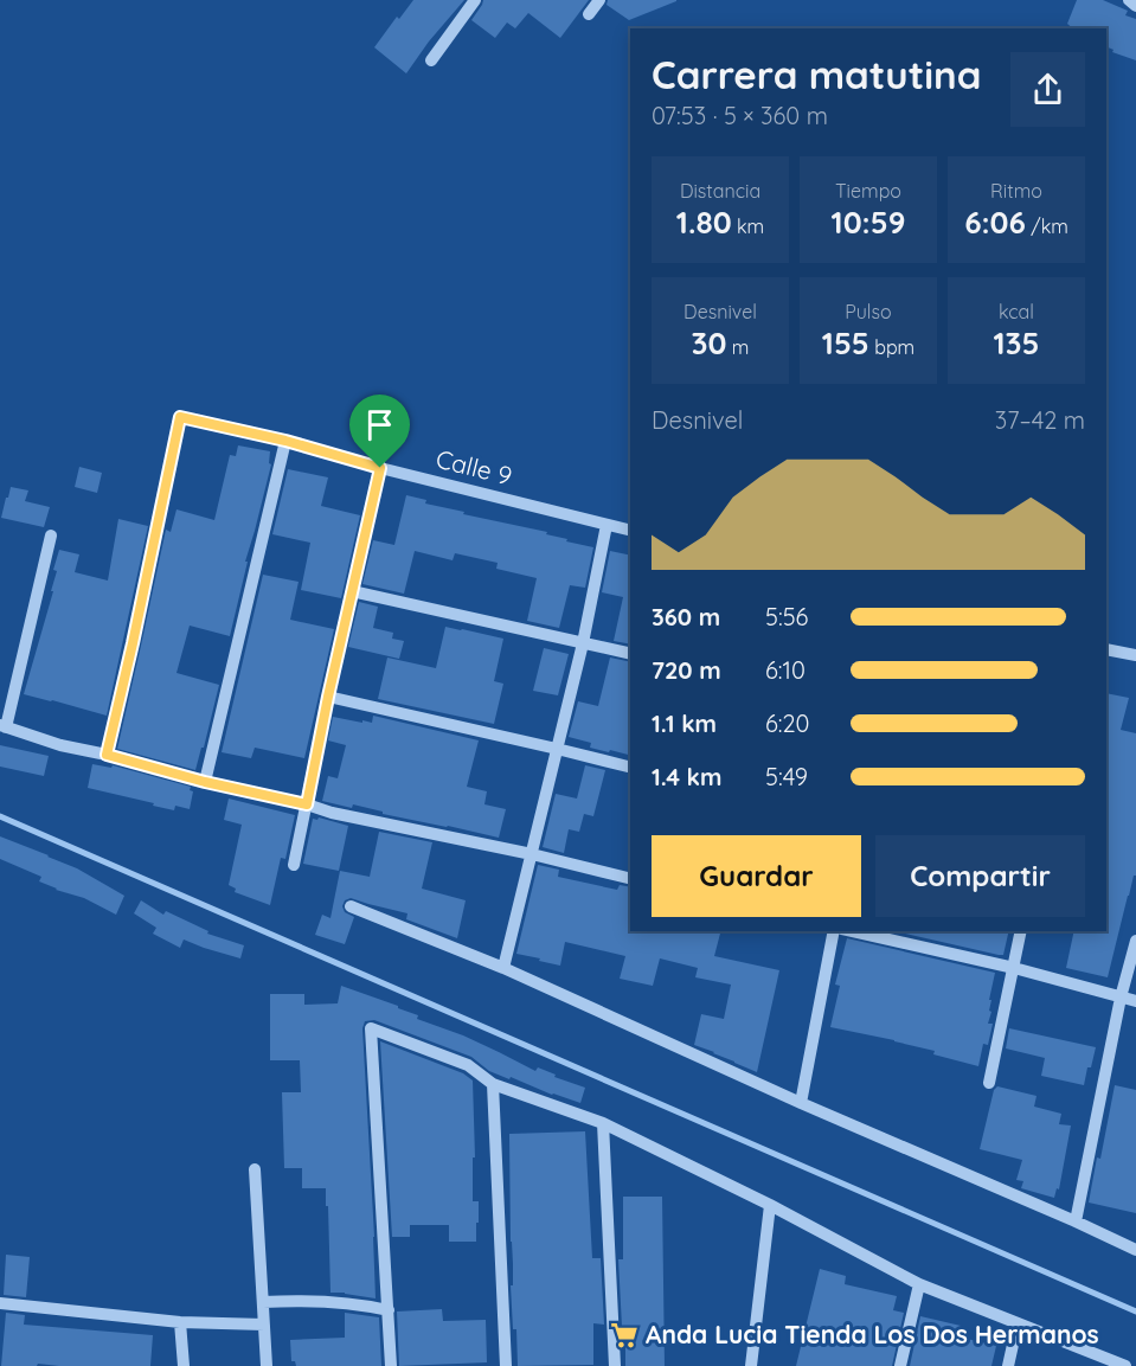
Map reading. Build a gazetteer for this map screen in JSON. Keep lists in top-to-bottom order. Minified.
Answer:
{"streets":{"street":["Calle 9"]},"places":{"supermarket":["Anda Lucia Tienda Los Dos Hermanos"]},"page":{"heading":["Carrera matutina","07:53 · 5 × 360 m"],"stats":[["Distancia","1.80 km"],["Tiempo","10:59"],["Ritmo","6:06 /km"],["Desnivel","30 m"],["Pulso","155 bpm"],["kcal","135"]],"chart":["Desnivel","37–42 m"],"list":[{"name":"360 m","note":"5:56"},{"name":"720 m","note":"6:10"},{"name":"1.1 km","note":"6:20"},{"name":"1.4 km","note":"5:49"}],"buttons":["Guardar","Compartir"]}}
